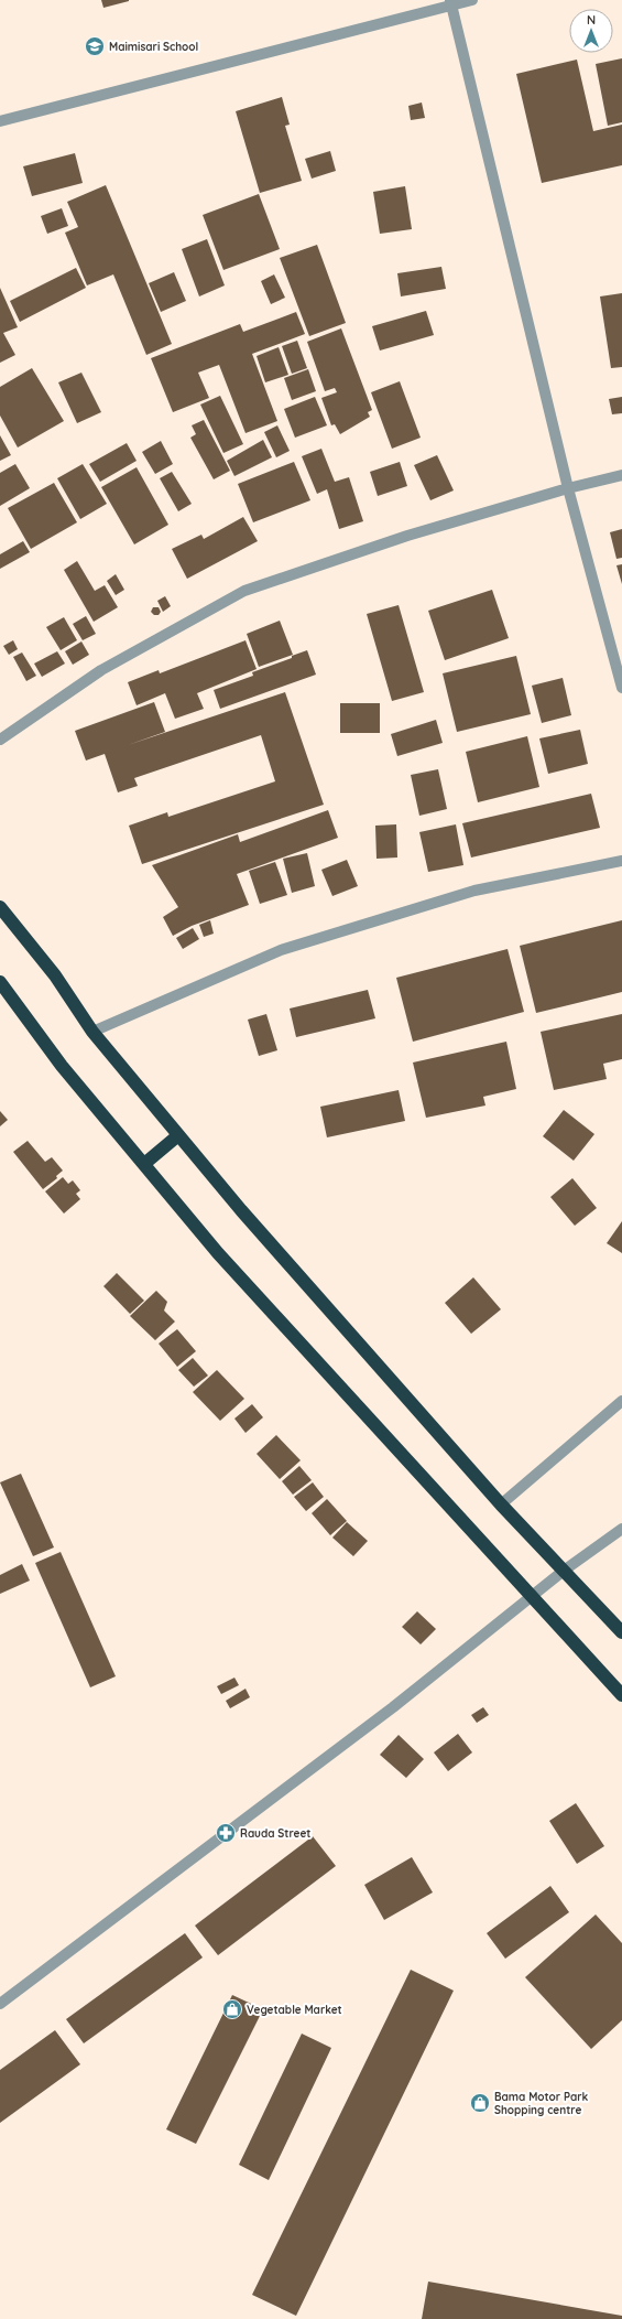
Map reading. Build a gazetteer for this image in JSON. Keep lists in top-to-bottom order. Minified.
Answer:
{"places":{"school or university":["Maimisari School"],"pharmacy":["Rauda Street"],"shop":["Vegetable Market","Bama Motor Park Shopping centre"]},"north":"top"}
